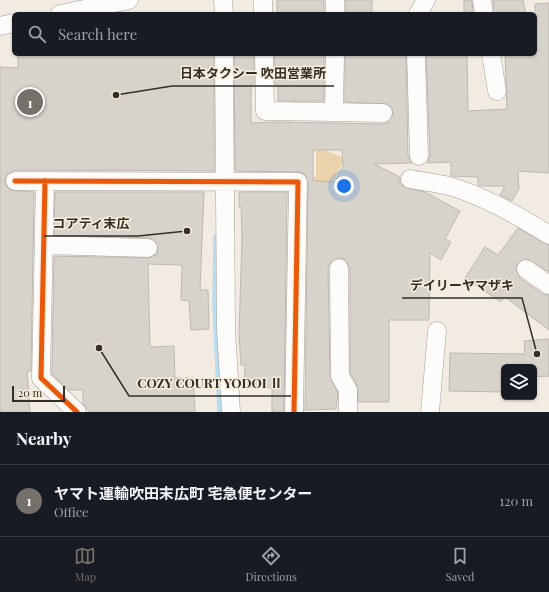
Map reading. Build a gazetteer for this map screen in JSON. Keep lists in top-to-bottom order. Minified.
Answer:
{"places":["日本タクシー 吹田営業所","コアティ末広","COZY COURT YODOI Ⅱ","デイリーヤマザキ"],"scale_bar":"20 m","page":{"search":"Search here","pins":"1","scale":"20 m","heading":"Nearby","list":[{"mark":"1","name":"ヤマト運輸吹田末広町 宅急便センター","note":"Office","value":"120 m"}],"nav":["Map","Directions","Saved"]}}
